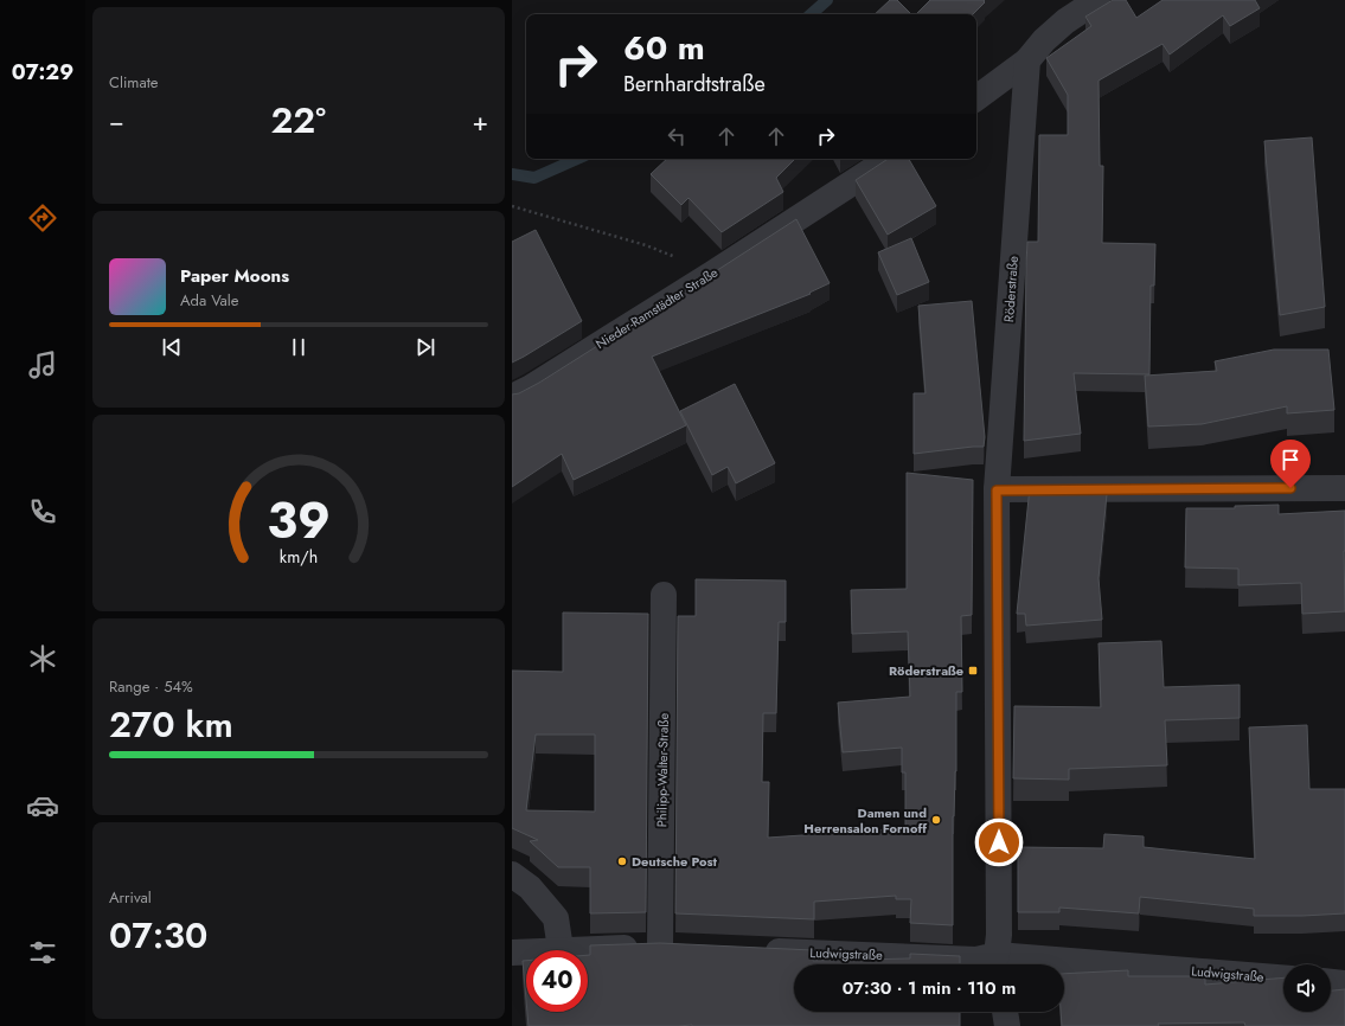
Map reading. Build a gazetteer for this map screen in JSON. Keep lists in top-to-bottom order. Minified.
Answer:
{"streets":{"street":["Röderstraße","Nieder-Ramstädter Straße","Philipp-Walter-Straße","Ludwigstraße"]},"crossings":[["Röderstraße","Ludwigstraße"]],"places":{"transit":["Röderstraße"],"other":["Damen und Herrensalon Fornoff","Deutsche Post"]},"page":{"tabs":"07:29","tile":["Climate",["Range · 54%","270 km"],["Arrival","07:30"]],"turn":["60 m","Bernhardtstraße"],"heat":["−","22°","+"],"song":["Paper Moons","Ada Vale"],"limit":"40","trip":"07:30 · 1 min · 110 m","gauge":["39","km/h"]}}
